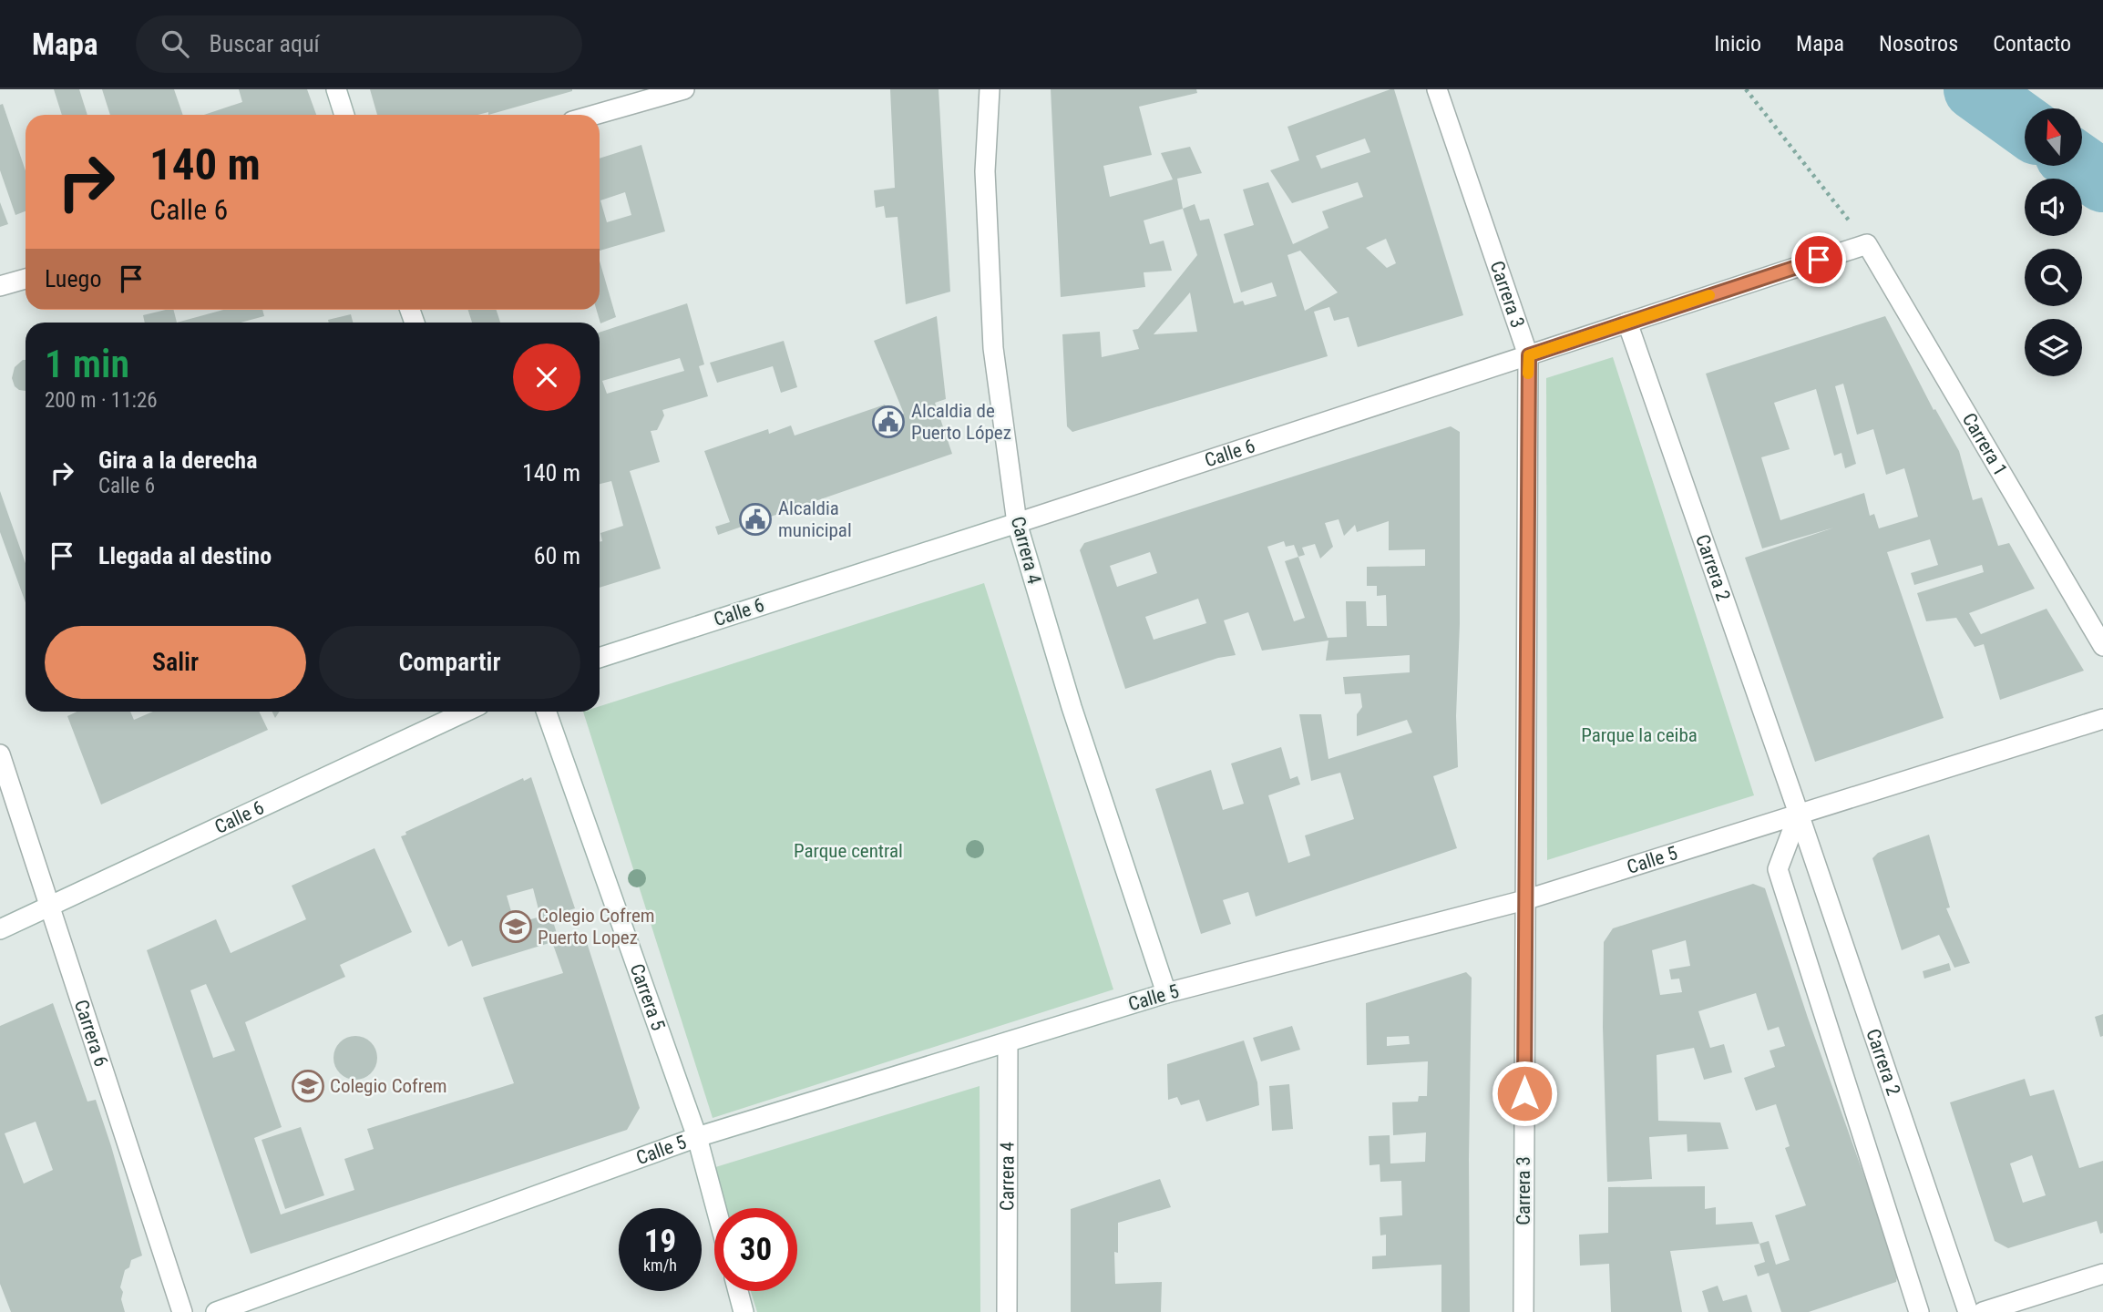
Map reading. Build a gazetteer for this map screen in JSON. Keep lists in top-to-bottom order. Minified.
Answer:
{"streets":{"street":["Carrera 3","Carrera 1","Calle 6","Carrera 4","Carrera 2","Calle 5","Carrera 5","Carrera 6"]},"crossings":[["Carrera 3","Calle 6"],["Carrera 3","Calle 5"],["Carrera 1","Calle 6"],["Calle 6","Carrera 4"],["Calle 6","Carrera 2"],["Calle 6","Carrera 6"],["Carrera 4","Calle 5"],["Carrera 2","Calle 5"],["Calle 5","Carrera 5"]],"parks":["Parque la ceiba","Parque central"],"places":{"public building":["Alcaldia de Puerto López","Alcaldia municipal"],"school or university":["Colegio Cofrem Puerto Lopez","Colegio Cofrem"]},"north":"top","page":{"header":"Mapa","search":"Buscar aquí","nav":["Inicio","Mapa","Nosotros","Contacto"],"turn":["140 m","Calle 6"],"then":"Luego","heading":["1 min","200 m · 11:26"],"list":[{"name":"Gira a la derecha","note":"Calle 6","value":"140 m"},{"name":"Llegada al destino","value":"60 m"}],"buttons":["Salir","Compartir"],"speed":"19 km/h","limit":"30"}}
